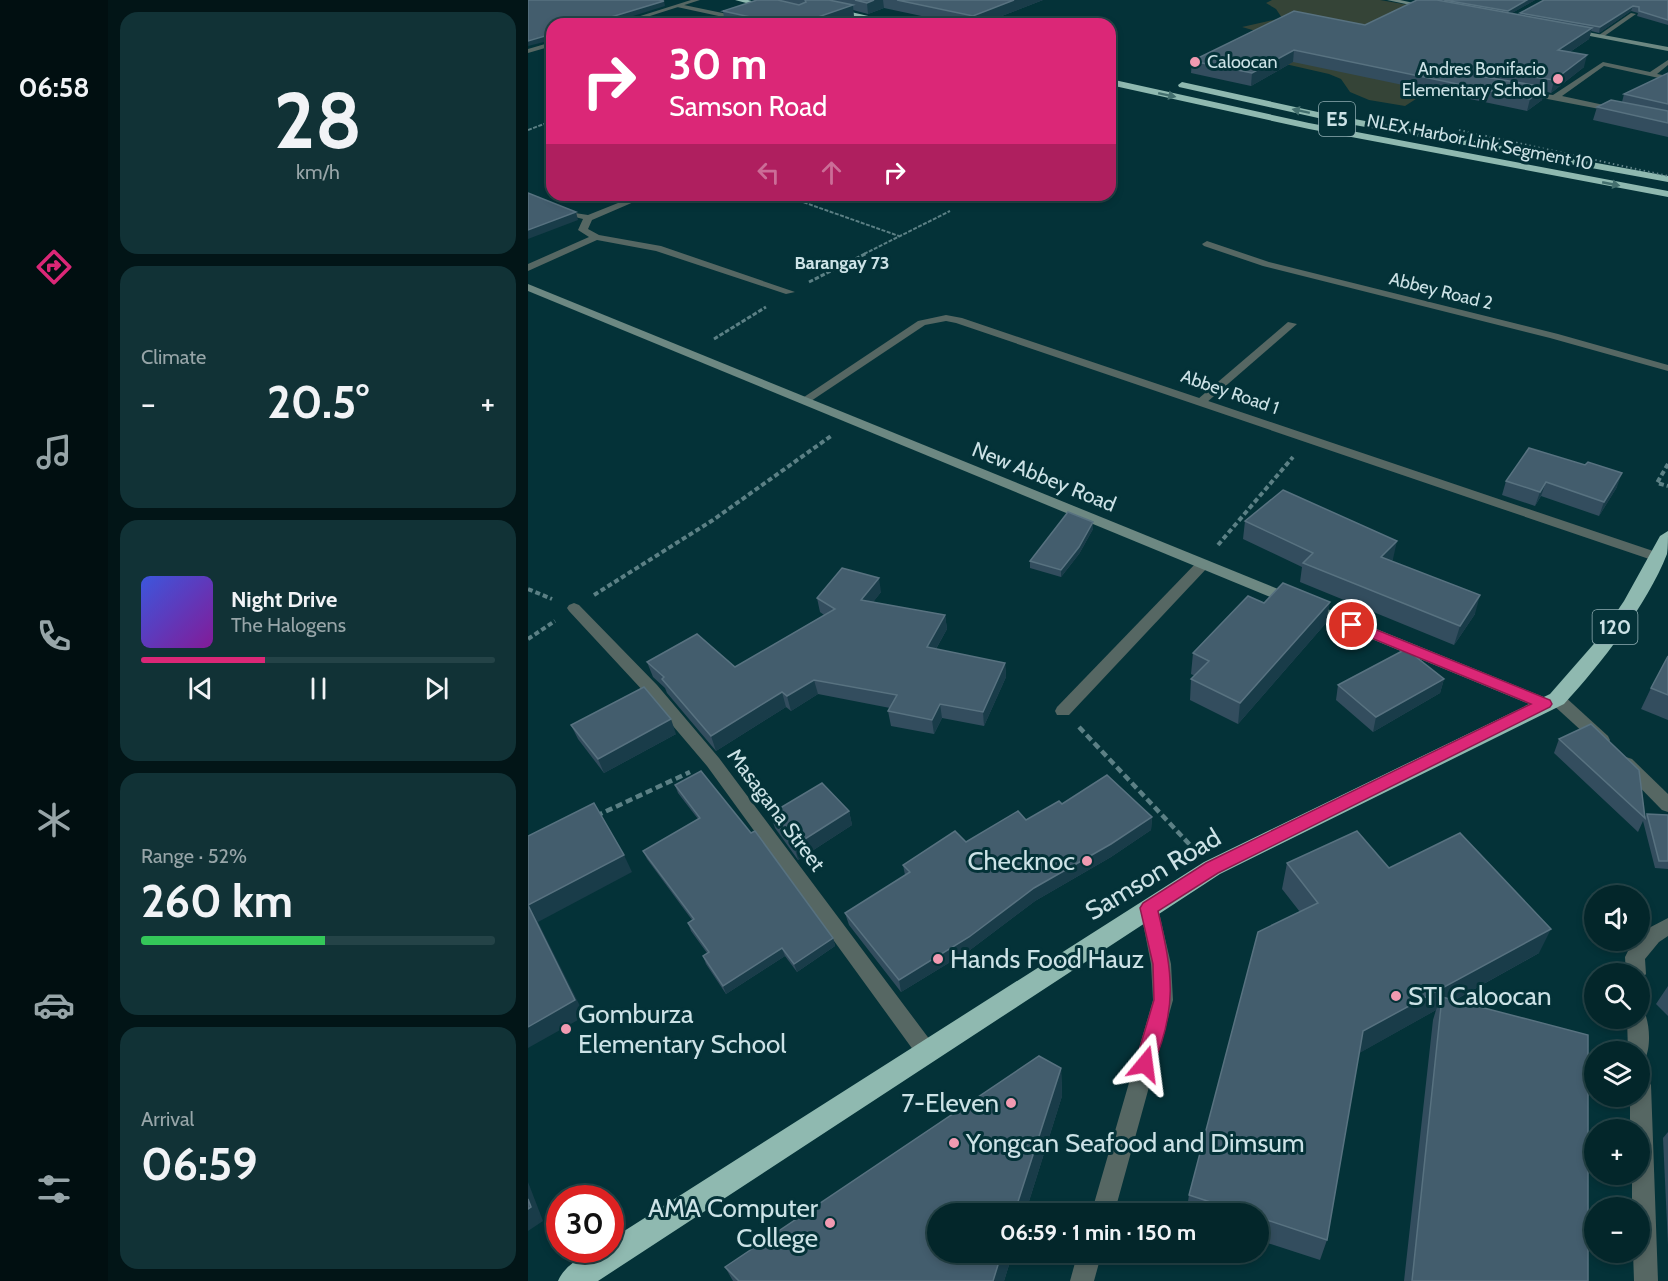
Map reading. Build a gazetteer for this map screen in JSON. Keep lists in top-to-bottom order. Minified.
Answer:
{"streets":{"highway":["E5","NLEX Harbor Link Segment 10","120","Samson Road"],"street":["Abbey Road 2","Abbey Road 1","New Abbey Road","Masagana Street"]},"crossings":[["Abbey Road 1","New Abbey Road"],["Abbey Road 1","Samson Road"],["New Abbey Road","Samson Road"],["Masagana Street","Samson Road"]],"districts":["Barangay 73"],"places":["Caloocan","Andres Bonifacio Elementary School","Checknoc","Hands Food Hauz","STI Caloocan","Gomburza Elementary School","7-Eleven","Yongcan Seafood and Dimsum","AMA Computer College"],"page":{"tabs":"06:58","tile":[["28","km/h"],"Climate",["Range · 52%","260 km"],["Arrival","06:59"]],"turn":["30 m","Samson Road"],"heat":["−","20.5°","+"],"song":["Night Drive","The Halogens"],"map_buttons":["+","−"],"limit":"30","trip":"06:59 · 1 min · 150 m"}}
